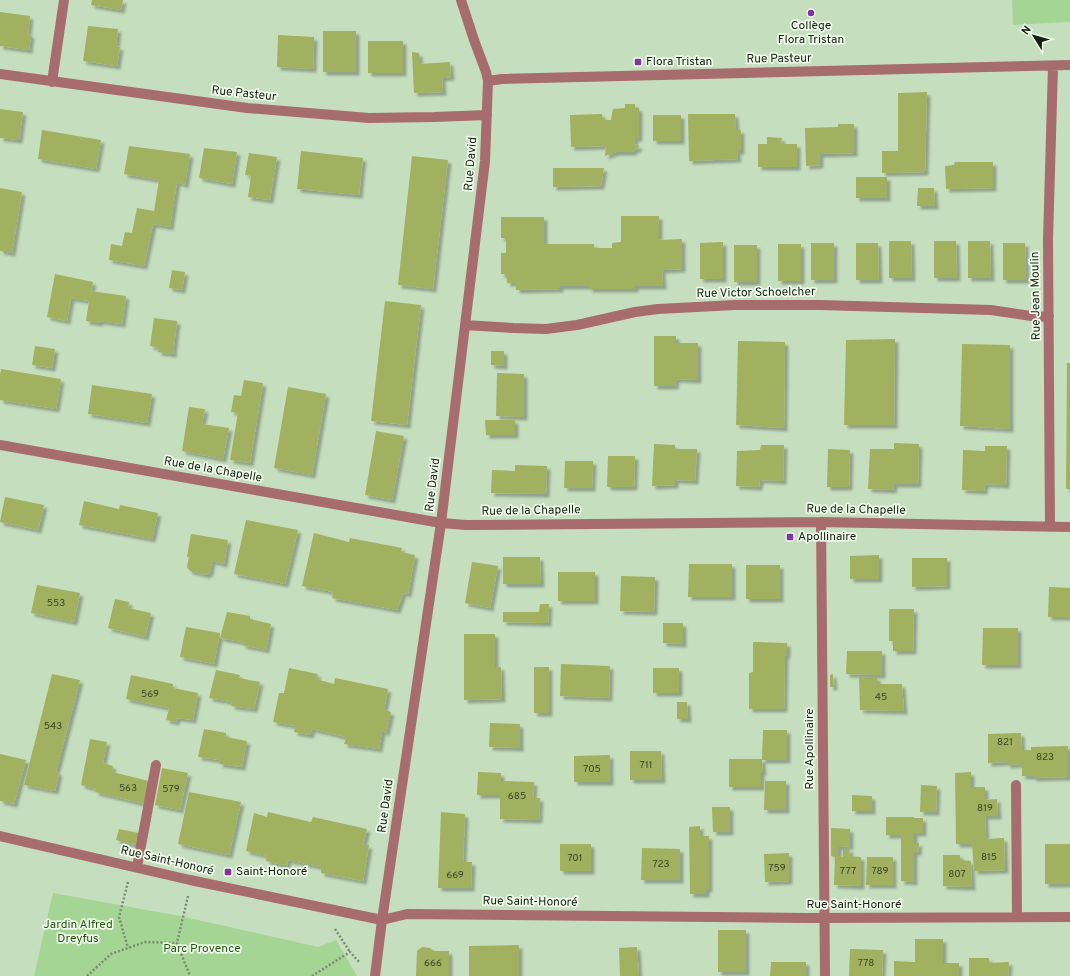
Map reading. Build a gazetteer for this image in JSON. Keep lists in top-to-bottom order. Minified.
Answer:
{"streets":{"street":["Rue Pasteur","Rue David","Rue Victor Schoelcher","Rue Jean Moulin","Rue de la Chapelle","Rue Apollinaire","Rue Saint-Honoré"]},"crossings":[["Rue Pasteur","Rue David"],["Rue Pasteur","Rue Jean Moulin"],["Rue David","Rue Victor Schoelcher"],["Rue David","Rue de la Chapelle"],["Rue David","Rue Saint-Honoré"],["Rue Victor Schoelcher","Rue Jean Moulin"],["Rue Jean Moulin","Rue de la Chapelle"],["Rue de la Chapelle","Rue Apollinaire"],["Rue Apollinaire","Rue Saint-Honoré"]],"parks":["Jardin Alfred Dreyfus","Parc Provence"],"places":{"other":["Collège Flora Tristan"],"transit":["Flora Tristan","Apollinaire","Saint-Honoré"]},"house_numbers":["553","569","45","543","821","823","711","705","563","579","685","819","815","701","723","759","777","789","807","669","666","778"],"north":"top left"}
